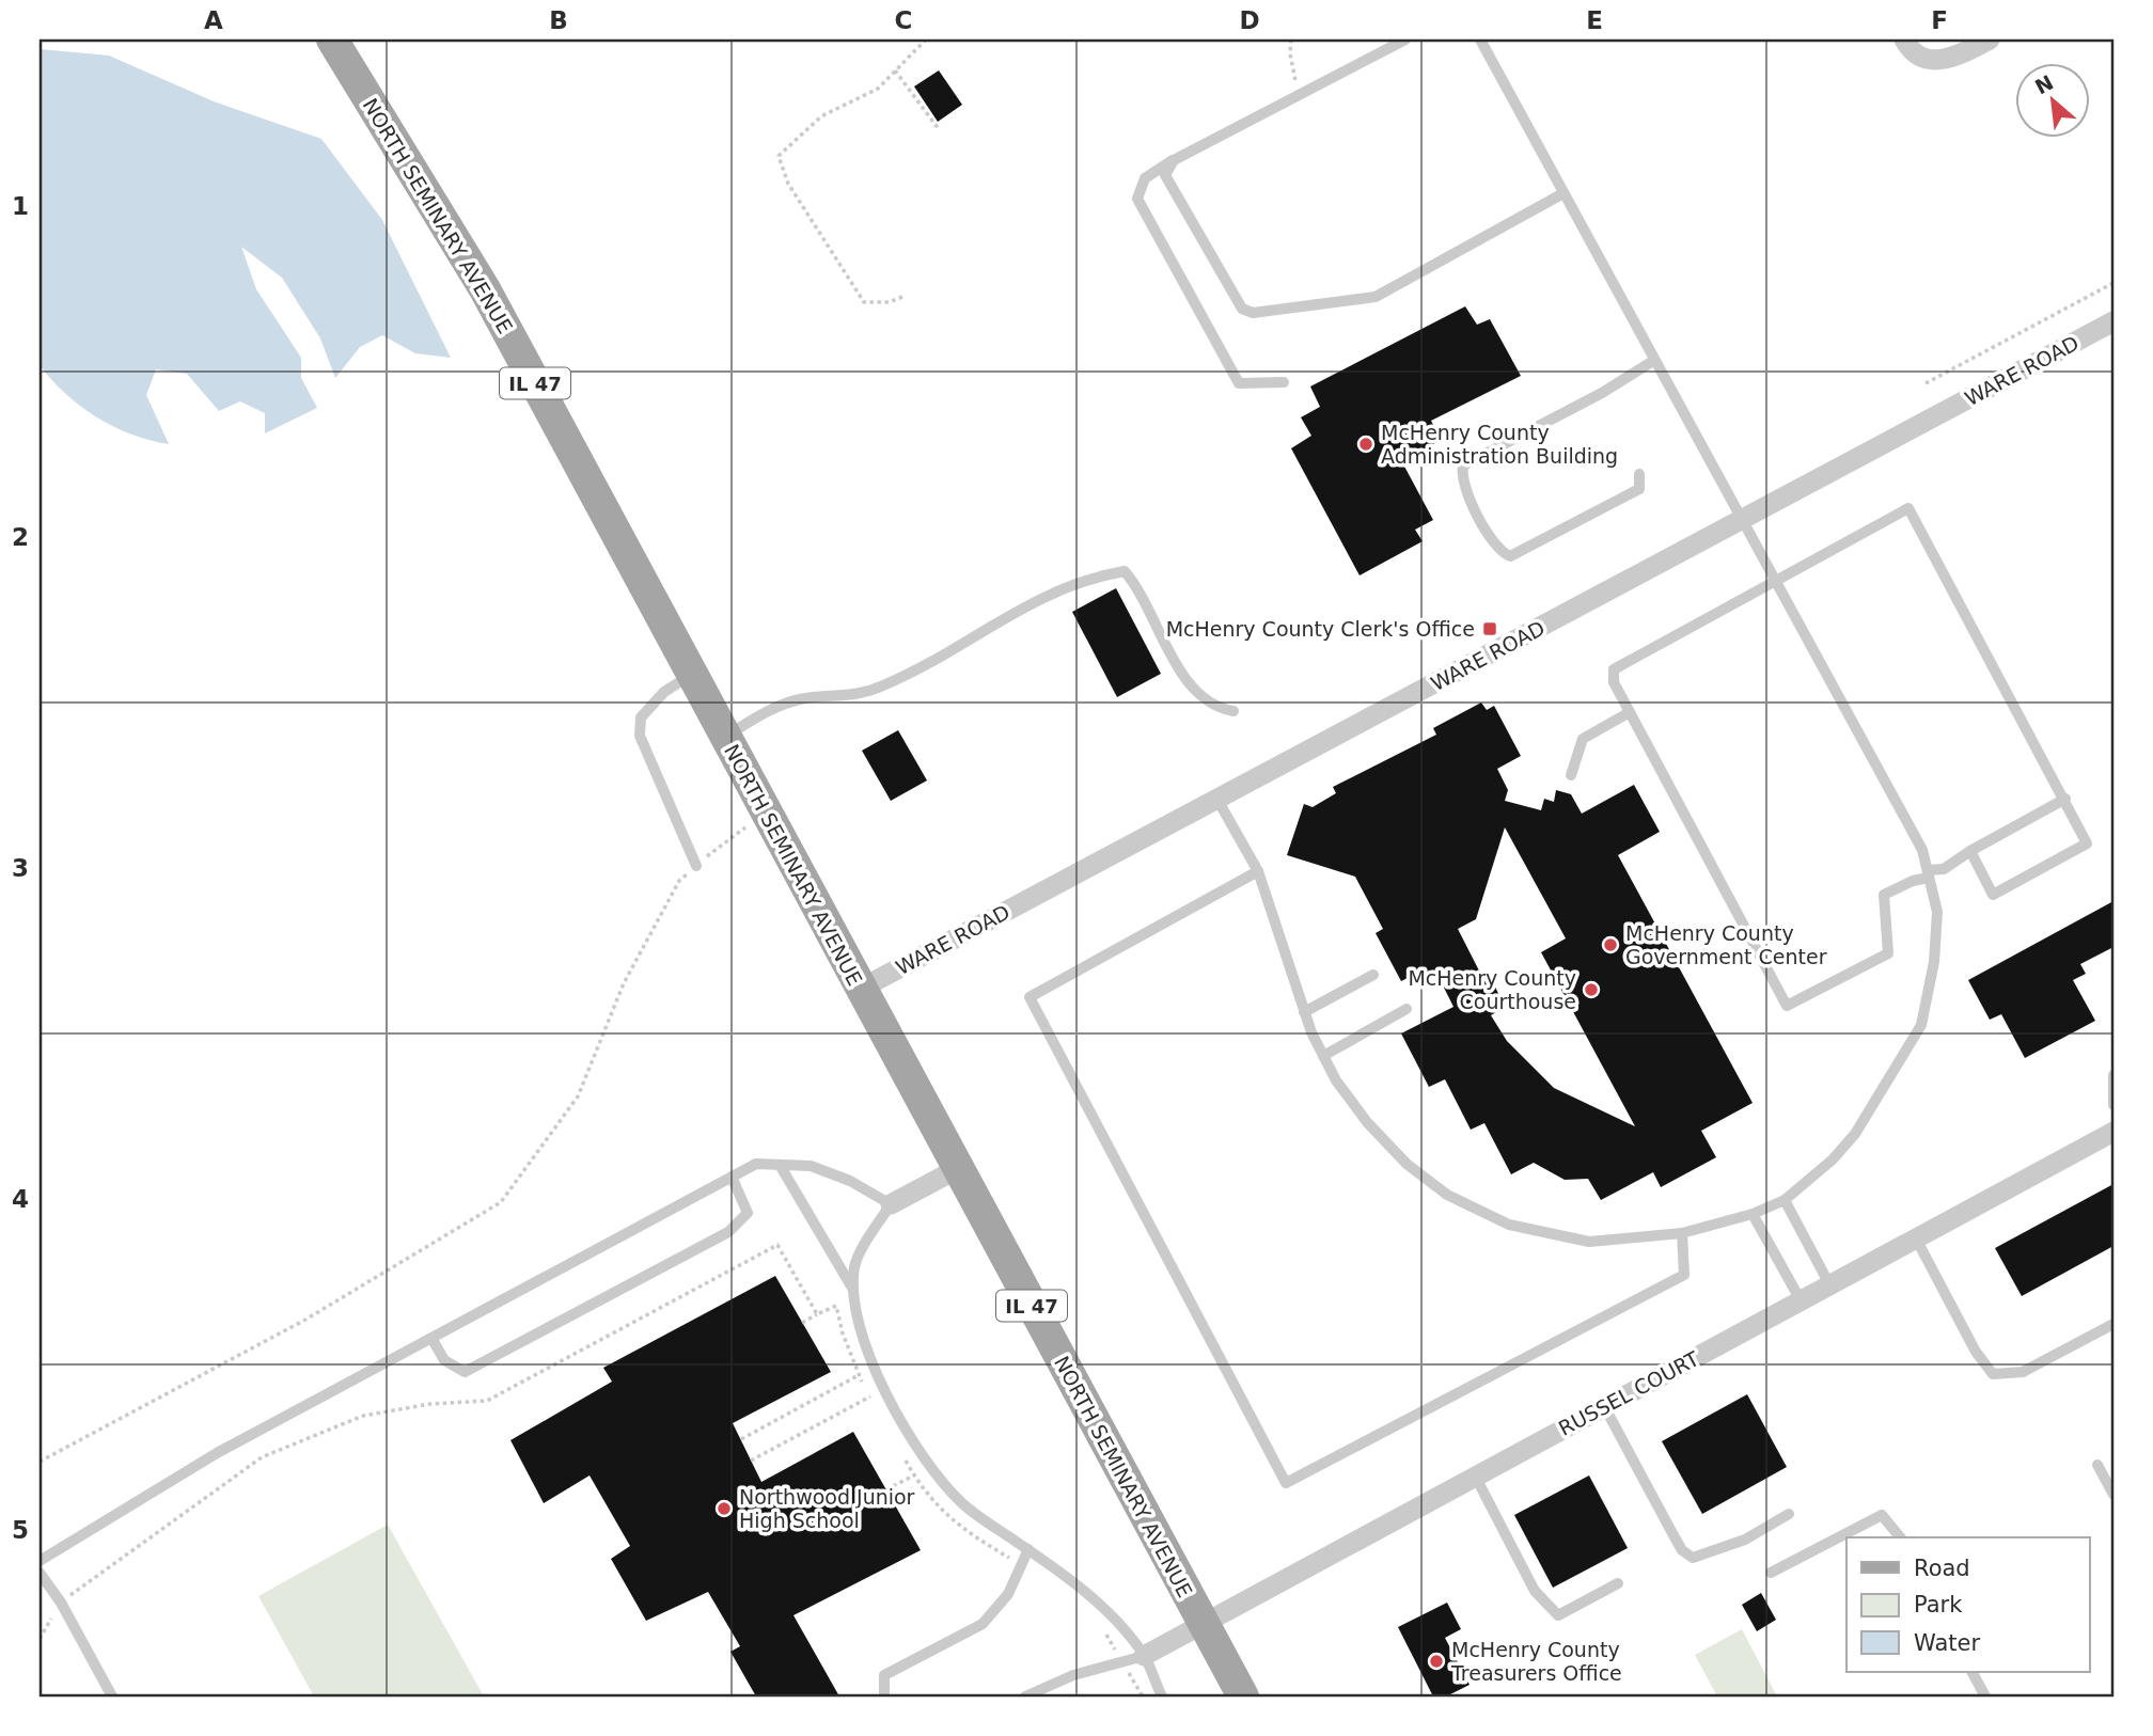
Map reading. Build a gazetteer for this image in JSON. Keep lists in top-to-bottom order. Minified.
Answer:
{"streets":{"main road":["NORTH SEMINARY AVENUE","IL 47"],"street":["WARE ROAD","RUSSEL COURT"]},"crossings":[["NORTH SEMINARY AVENUE","WARE ROAD"],["NORTH SEMINARY AVENUE","RUSSEL COURT"]],"places":{"other":["McHenry County Administration Building","McHenry County Government Center","McHenry County Courthouse","Northwood Junior High School","McHenry County Treasurers Office"],"transit":["McHenry County Clerk's Office"]},"legend":["Road","Park","Water"],"north":"top left","grid":{"columns":["A","B","C","D","E","F"],"rows":["1","2","3","4","5"]}}
